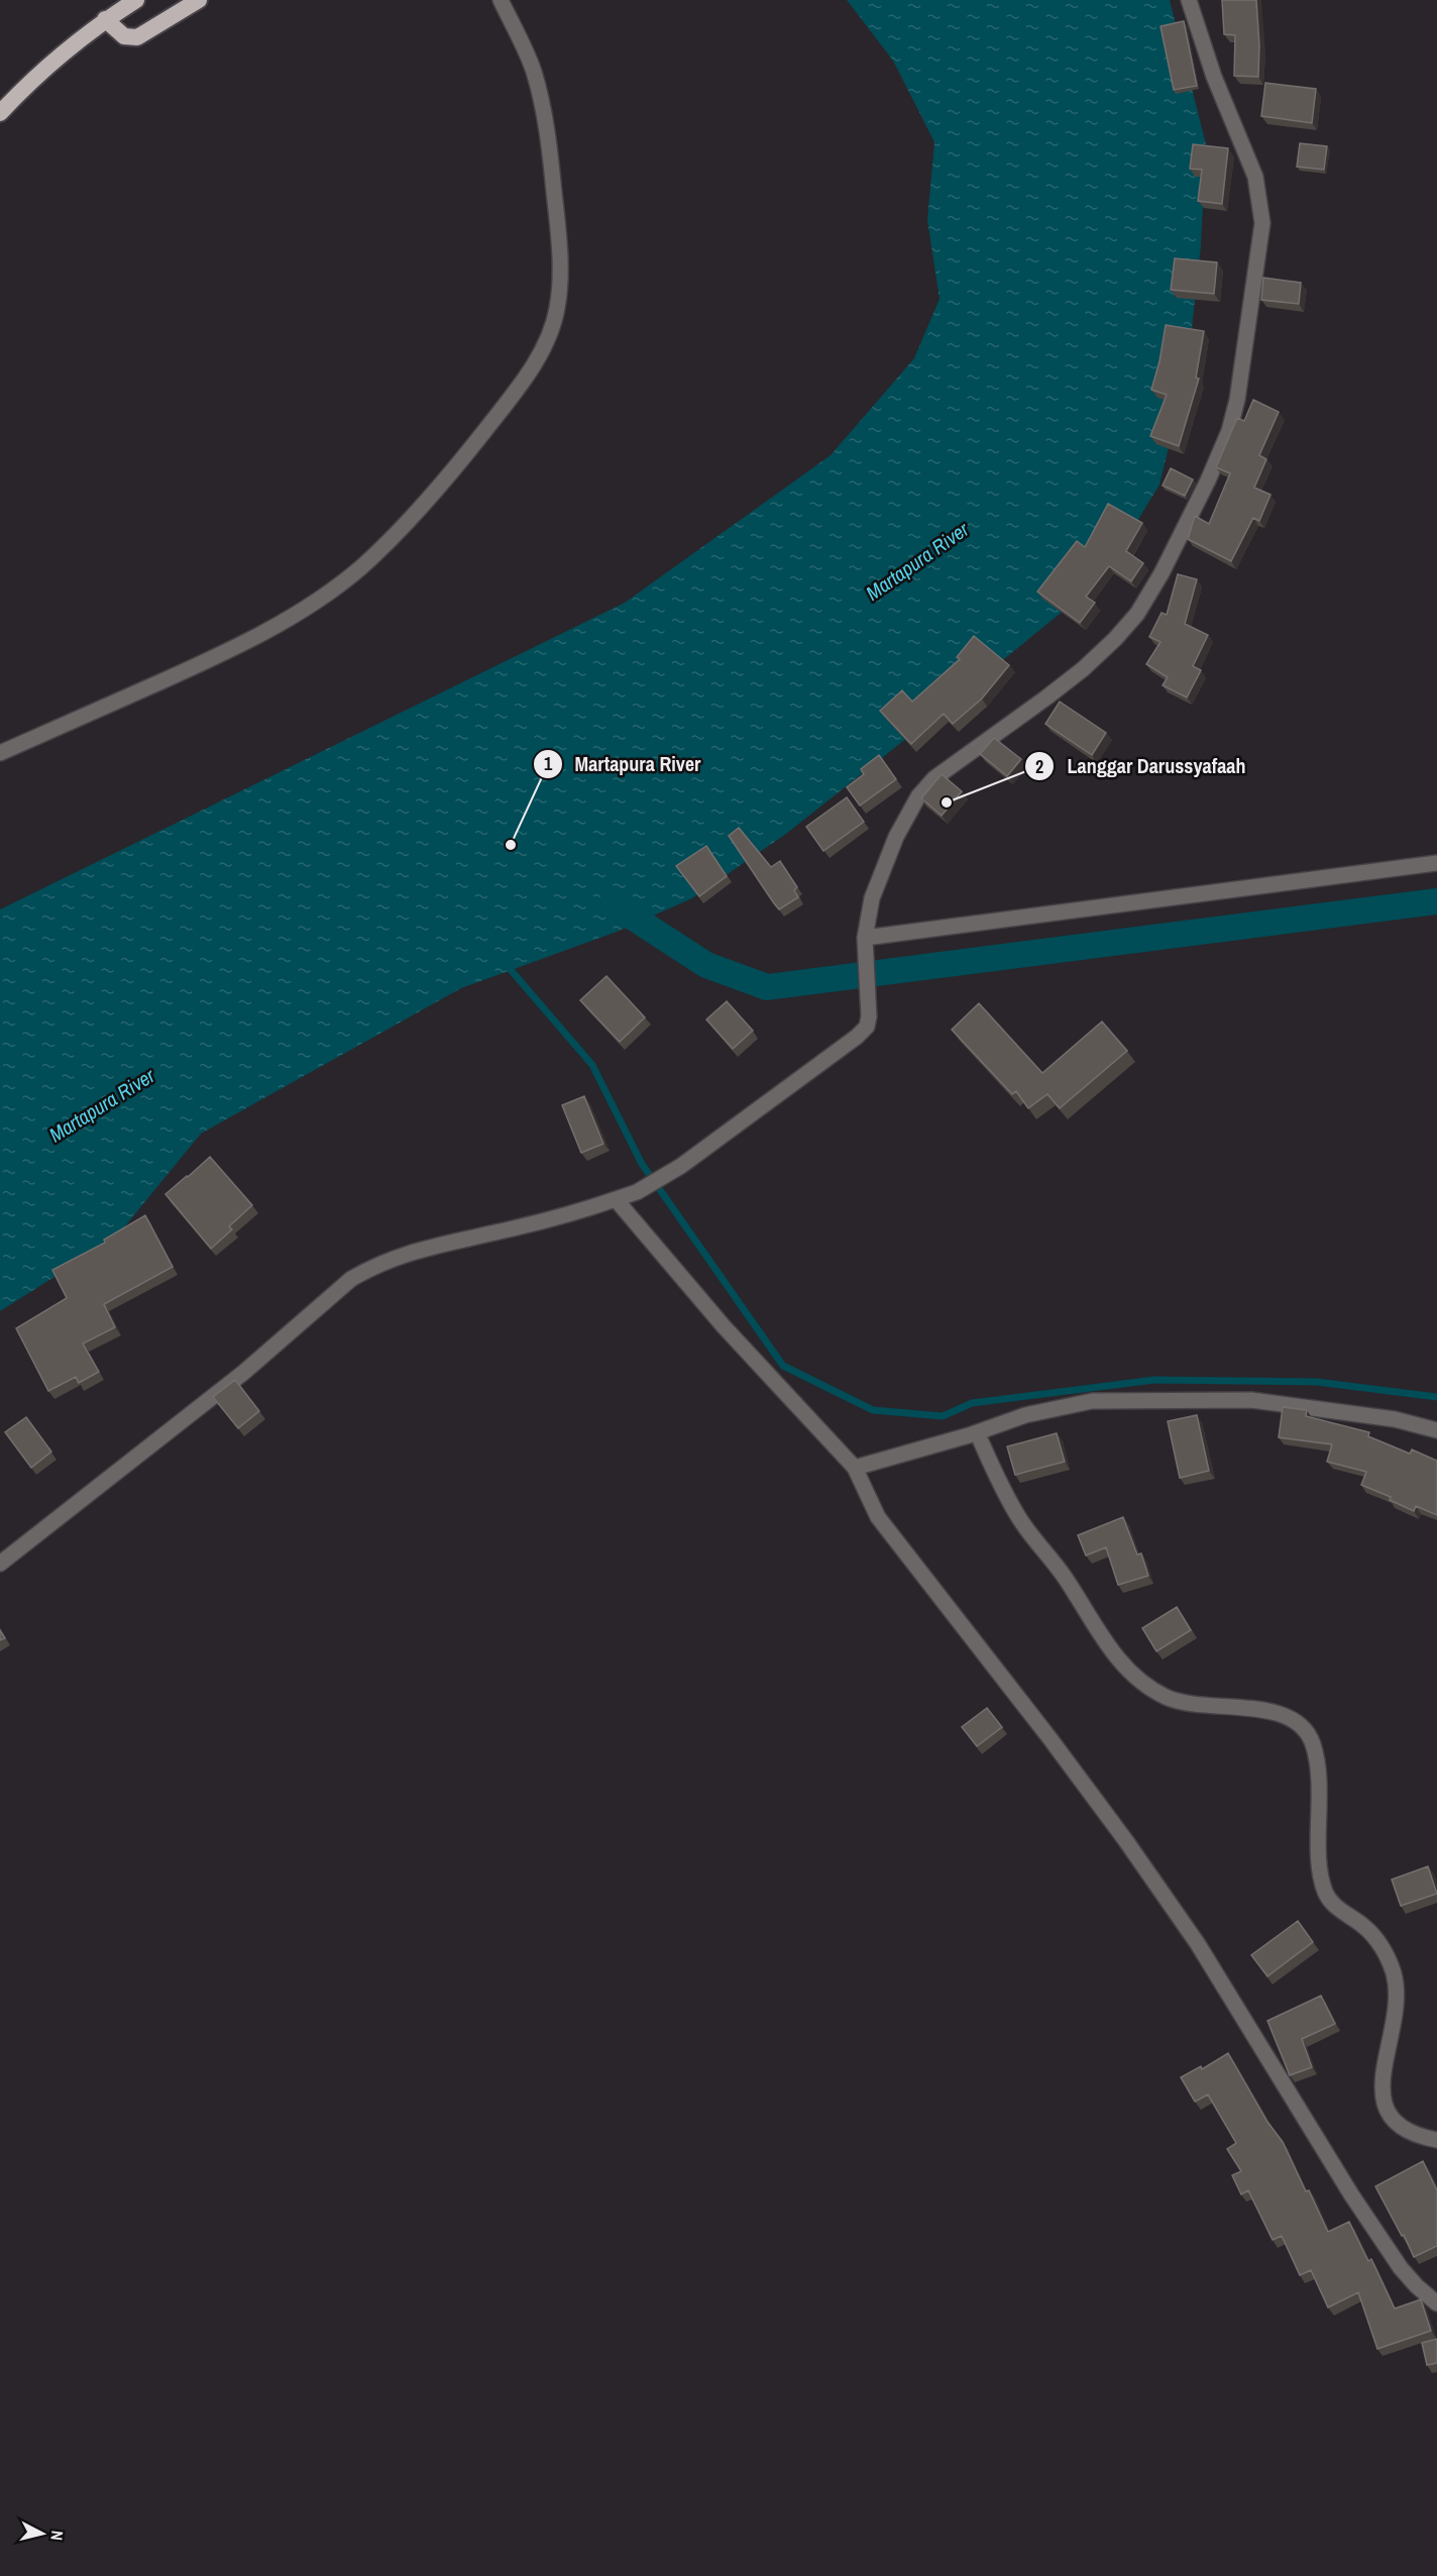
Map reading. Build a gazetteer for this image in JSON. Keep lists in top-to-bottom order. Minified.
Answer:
{"water":["Martapura River"],"places":["Langgar Darussyafaah","Martapura River"],"north":"right"}
